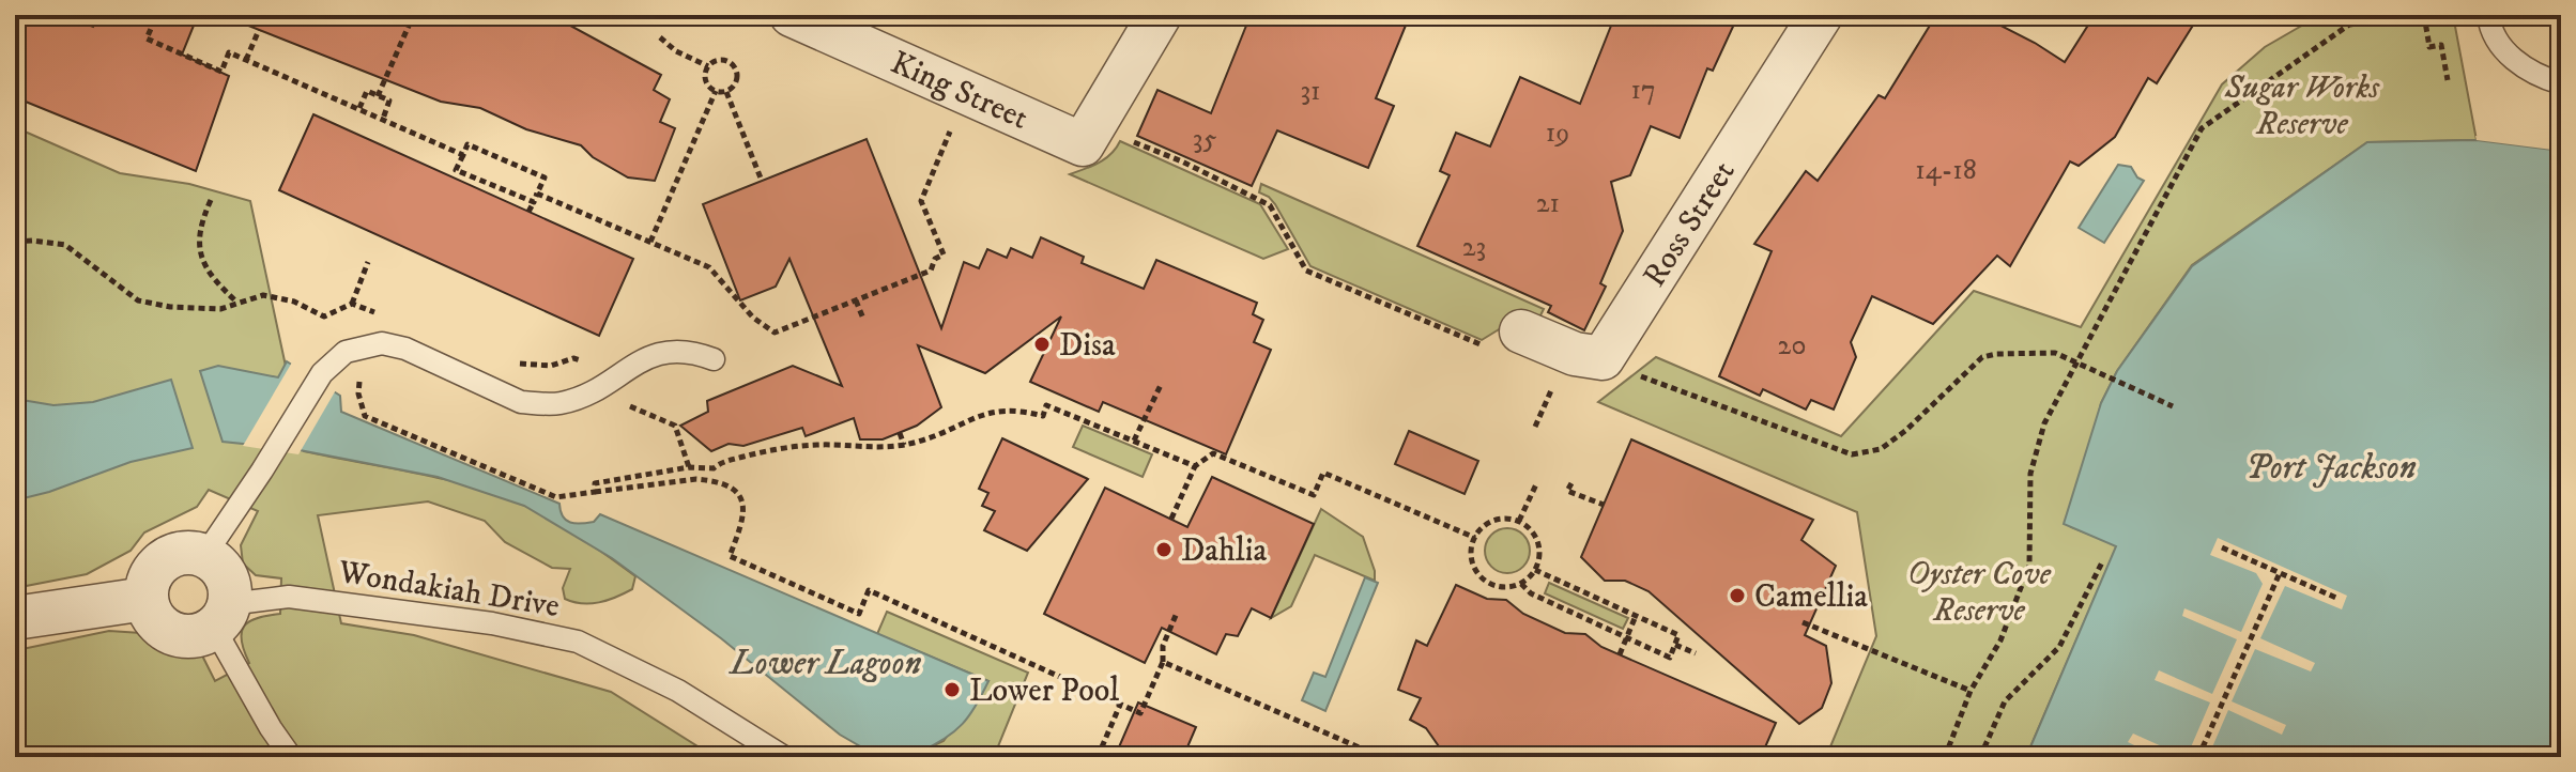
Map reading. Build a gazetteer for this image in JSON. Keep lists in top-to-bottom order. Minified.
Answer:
{"streets":{"street":["King Street","Ross Street"],"lane":["Wondakiah Drive"]},"water":["Port Jackson","Lower Lagoon"],"parks":["Sugar Works Reserve","Oyster Cove Reserve"],"places":["Disa","Dahlia","Camellia","Lower Pool"],"house_numbers":["17","31","19","35","14-18","21","23","20"]}
